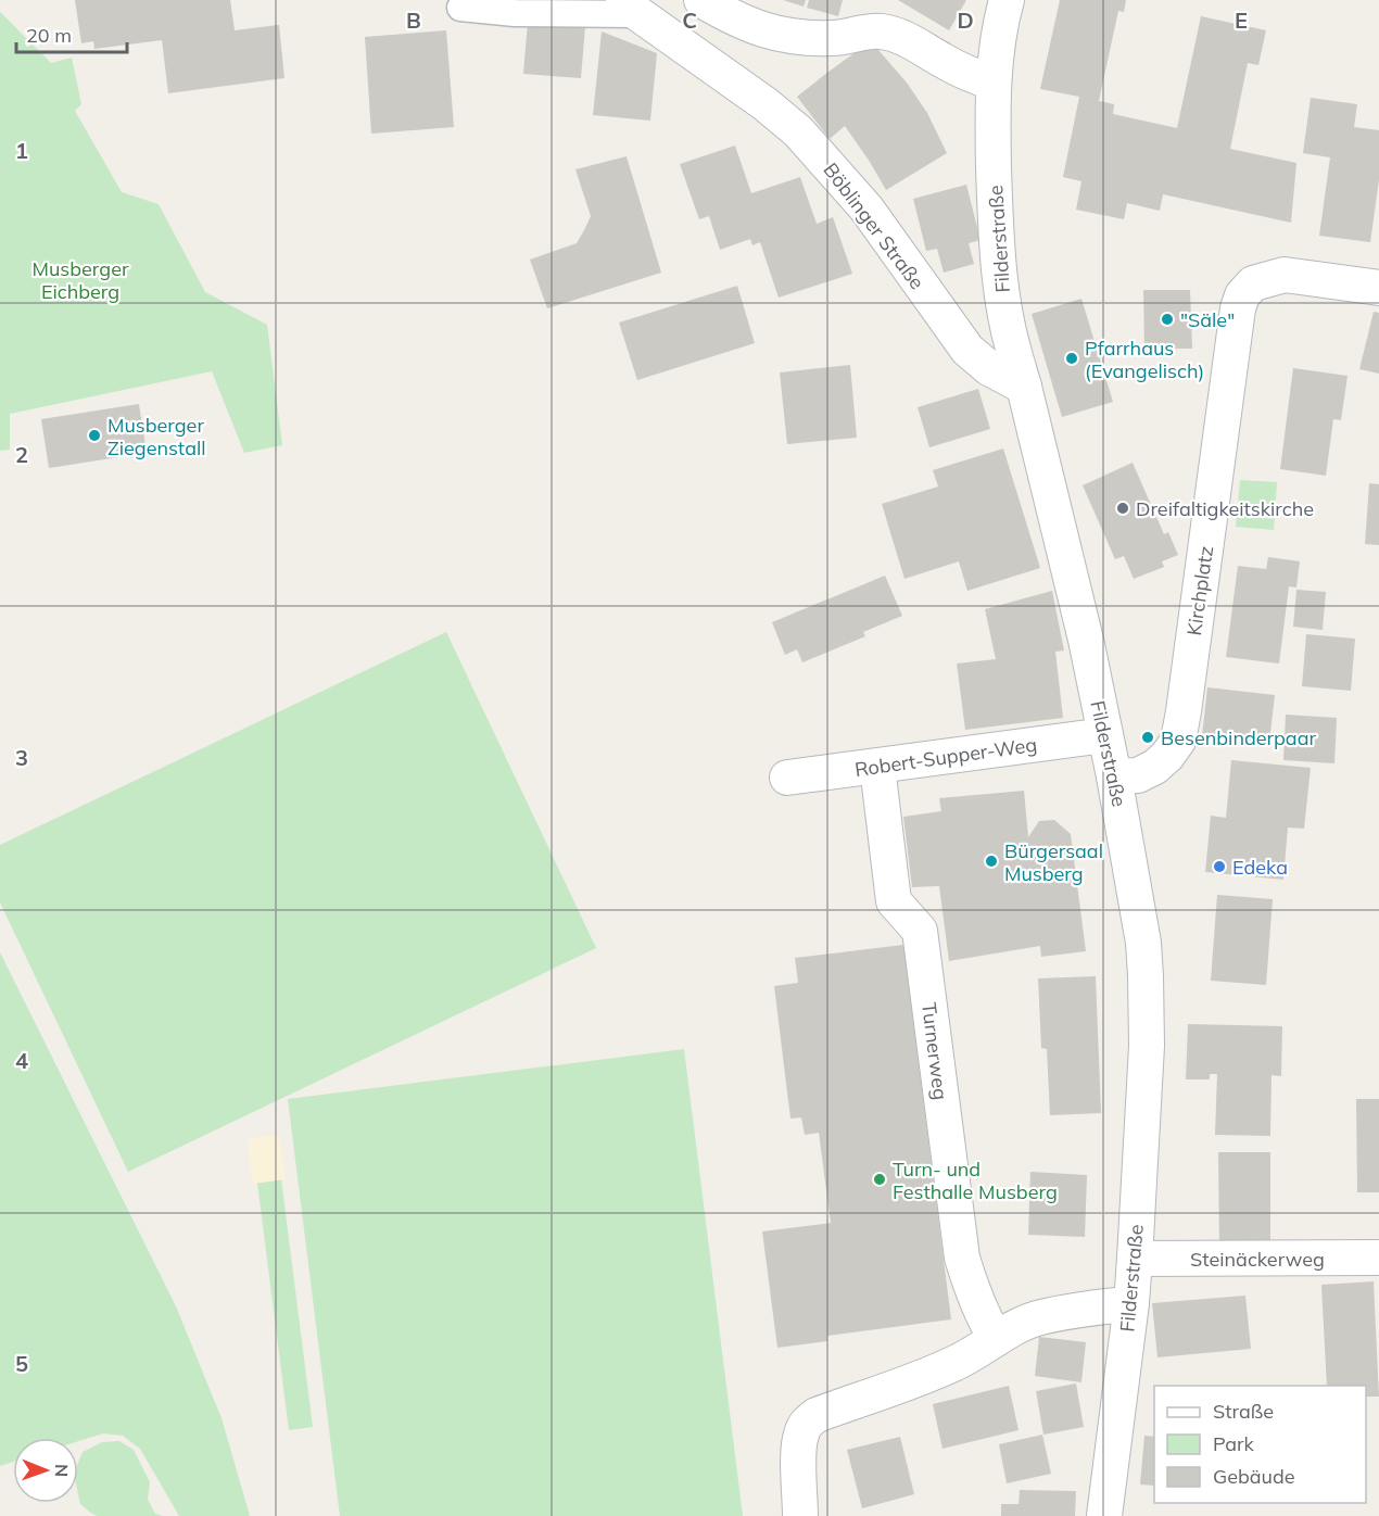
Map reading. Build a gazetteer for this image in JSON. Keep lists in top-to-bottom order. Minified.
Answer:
{"streets":{"street":["Böblinger Straße","Filderstraße","Kirchplatz","Robert-Supper-Weg","Turnerweg","Steinäckerweg"]},"crossings":[["Böblinger Straße","Filderstraße"],["Filderstraße","Kirchplatz"],["Filderstraße","Robert-Supper-Weg"],["Filderstraße","Steinäckerweg"],["Robert-Supper-Weg","Turnerweg"]],"parks":["Musberger Eichberg"],"places":["\"Säle\"","Pfarrhaus (Evangelisch)","Musberger Ziegenstall","Dreifaltigkeitskirche","Besenbinderpaar","Bürgersaal Musberg","Edeka","Turn- und Festhalle Musberg"],"legend":["Straße","Park","Gebäude"],"scale_bar":"20 m","north":"right","grid":{"columns":["B","C","D","E"],"rows":["1","2","3","4","5"]}}
